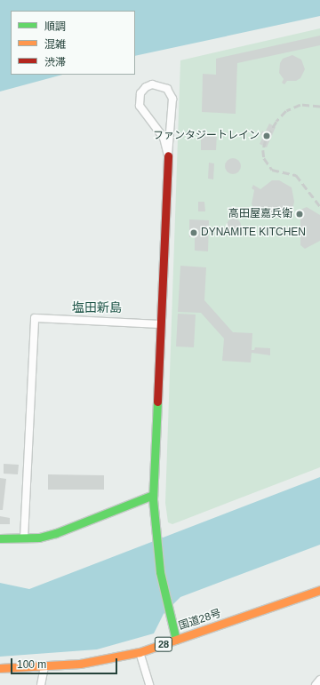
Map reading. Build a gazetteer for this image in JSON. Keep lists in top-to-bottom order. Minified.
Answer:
{"streets":{"main road":["国道28号","28"]},"districts":["塩田新島"],"places":["ファンタジートレイン","高田屋嘉兵衛","DYNAMITE KITCHEN"],"legend":["順調","混雑","渋滞"],"scale_bar":"100 m"}
